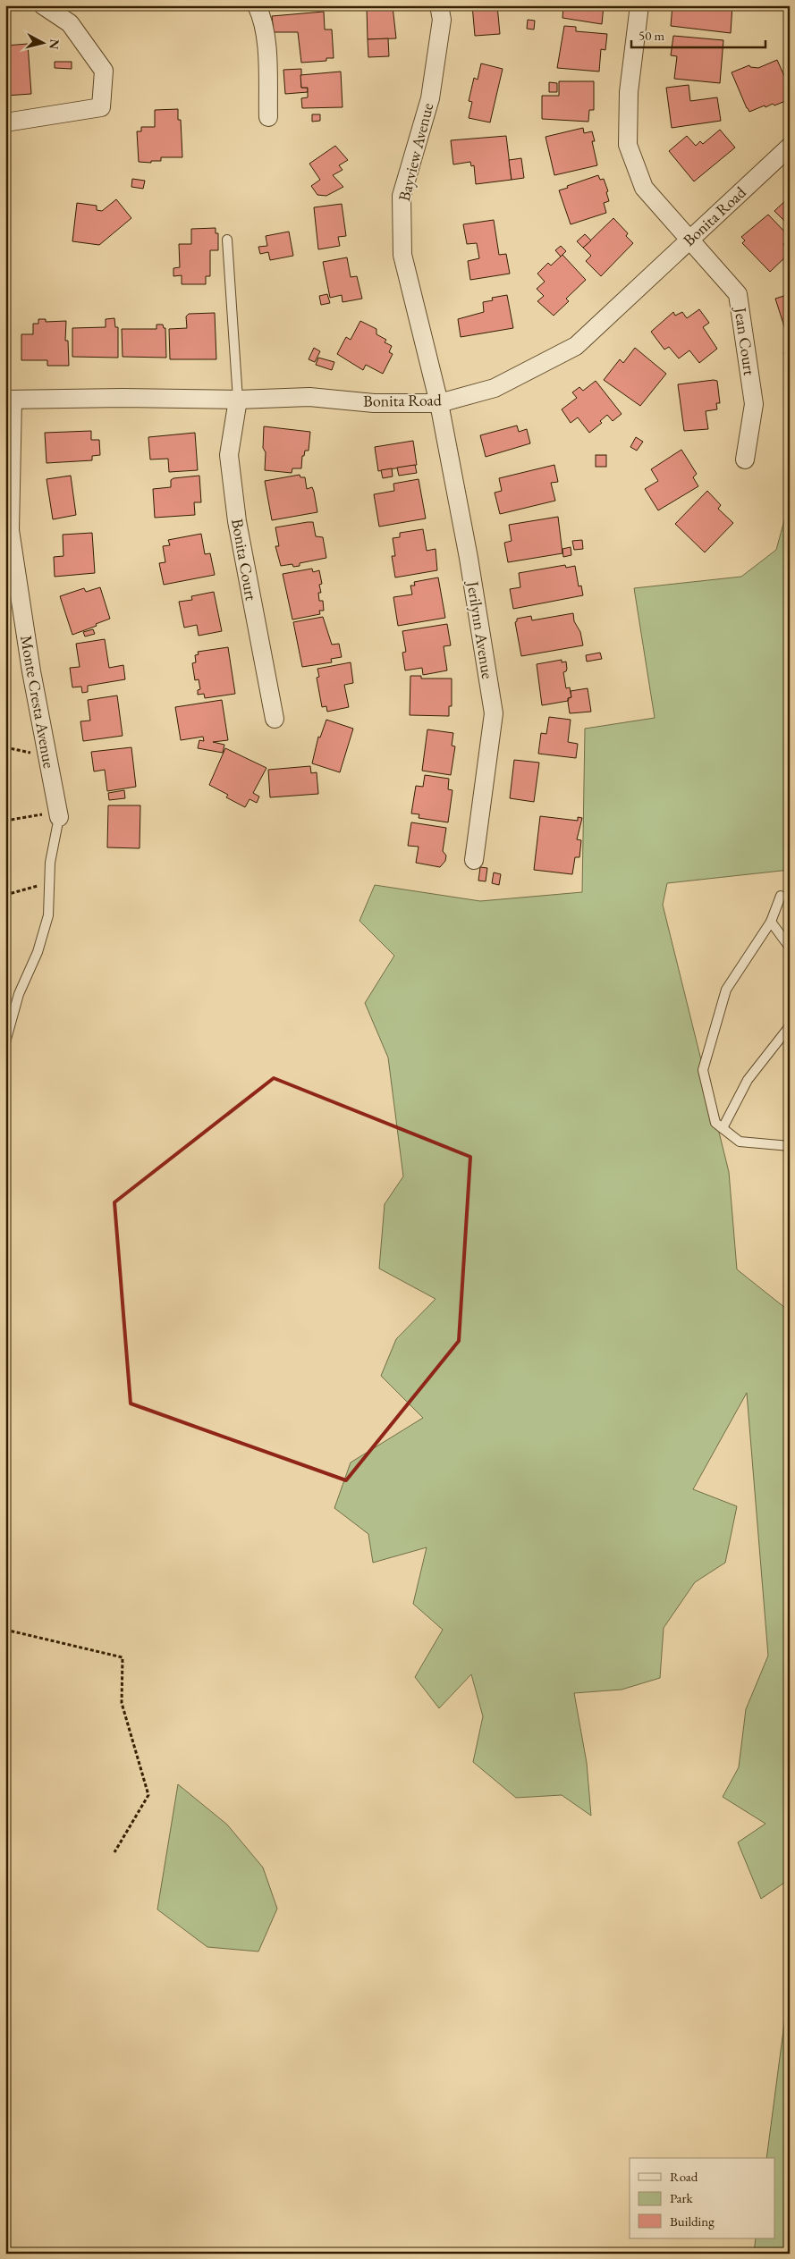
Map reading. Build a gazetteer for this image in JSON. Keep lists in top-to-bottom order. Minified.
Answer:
{"streets":{"street":["Bayview Avenue","Bonita Road","Jean Court","Bonita Court","Jerilynn Avenue","Monte Cresta Avenue"]},"crossings":[["Bayview Avenue","Bonita Road"],["Bayview Avenue","Jerilynn Avenue"],["Bonita Road","Jean Court"],["Bonita Road","Bonita Court"],["Bonita Road","Jerilynn Avenue"],["Bonita Road","Monte Cresta Avenue"]],"legend":["Road","Park","Building"],"scale_bar":"50 m","north":"right"}
